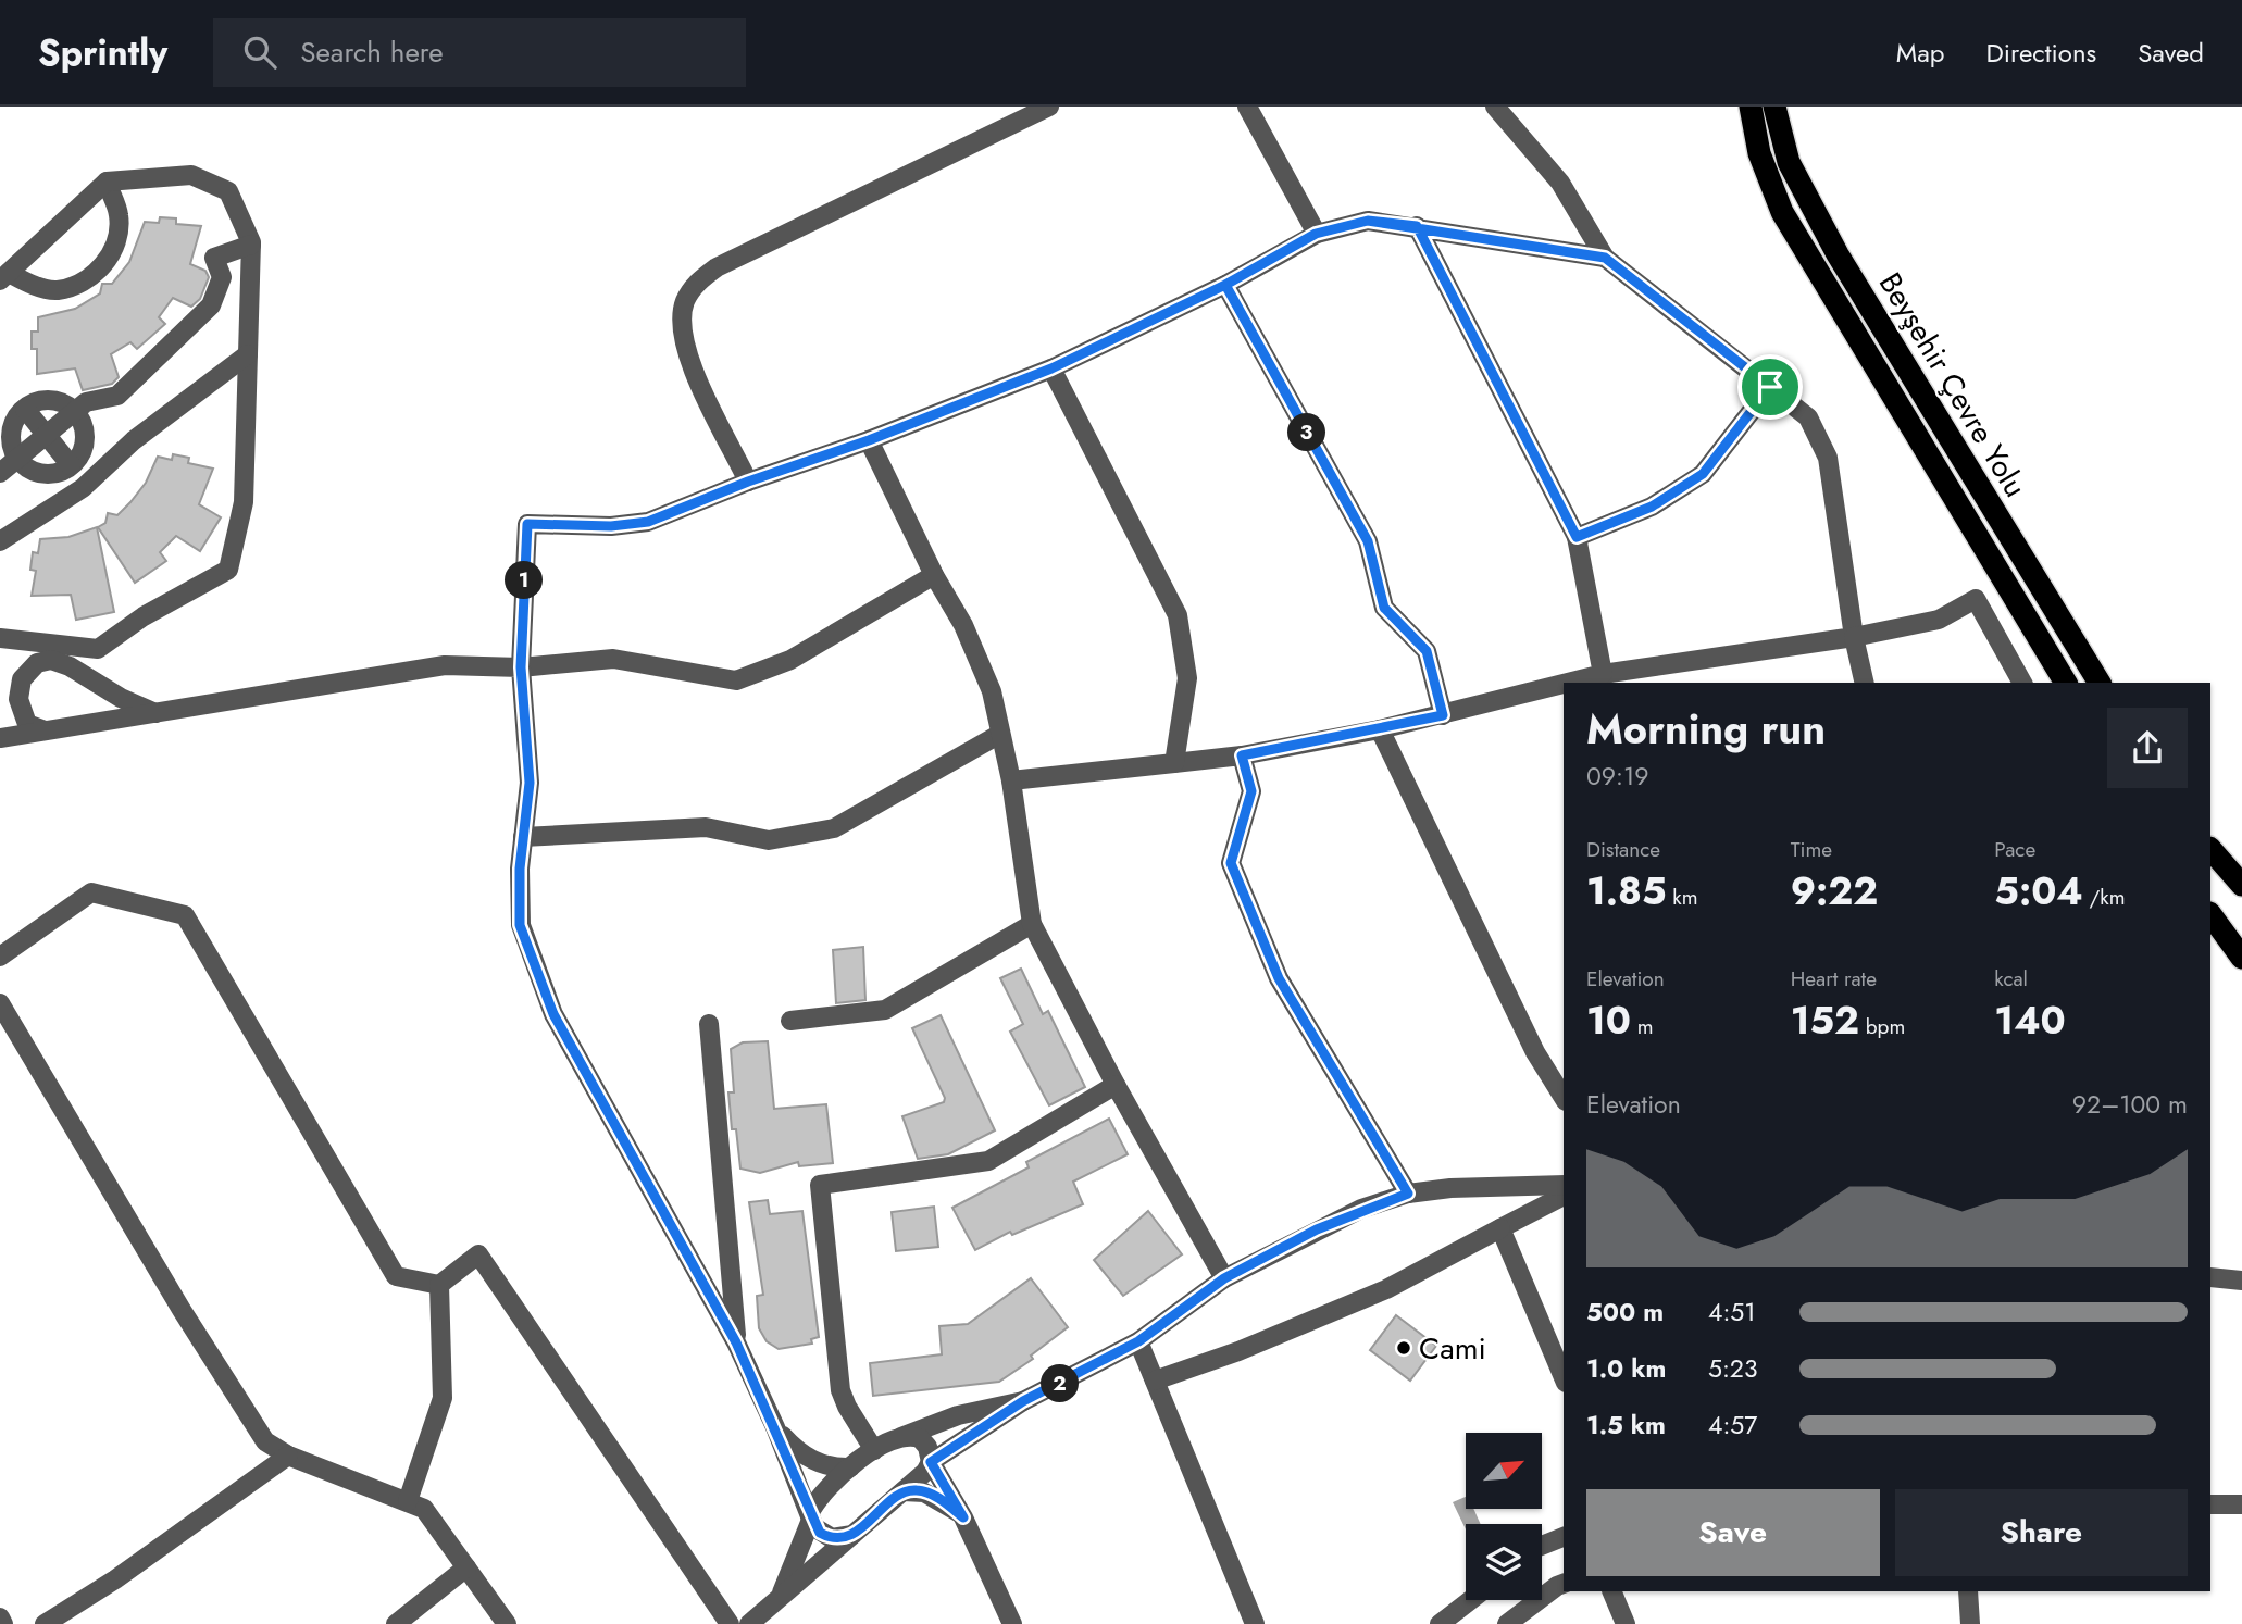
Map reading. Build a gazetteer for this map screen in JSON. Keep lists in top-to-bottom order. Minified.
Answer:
{"streets":{"highway":["Beyşehir Çevre Yolu"]},"places":["Cami"],"north":"top right","page":{"header":"Sprintly","search":"Search here","nav":["Map","Directions","Saved"],"pins":["3","1","2"],"heading":["Morning run","09:19"],"stats":[["Distance","1.85 km"],["Time","9:22"],["Pace","5:04 /km"],["Elevation","10 m"],["Heart rate","152 bpm"],["kcal","140"]],"chart":["Elevation","92–100 m"],"list":[{"name":"500 m","note":"4:51"},{"name":"1.0 km","note":"5:23"},{"name":"1.5 km","note":"4:57"}],"buttons":["Save","Share"]}}
